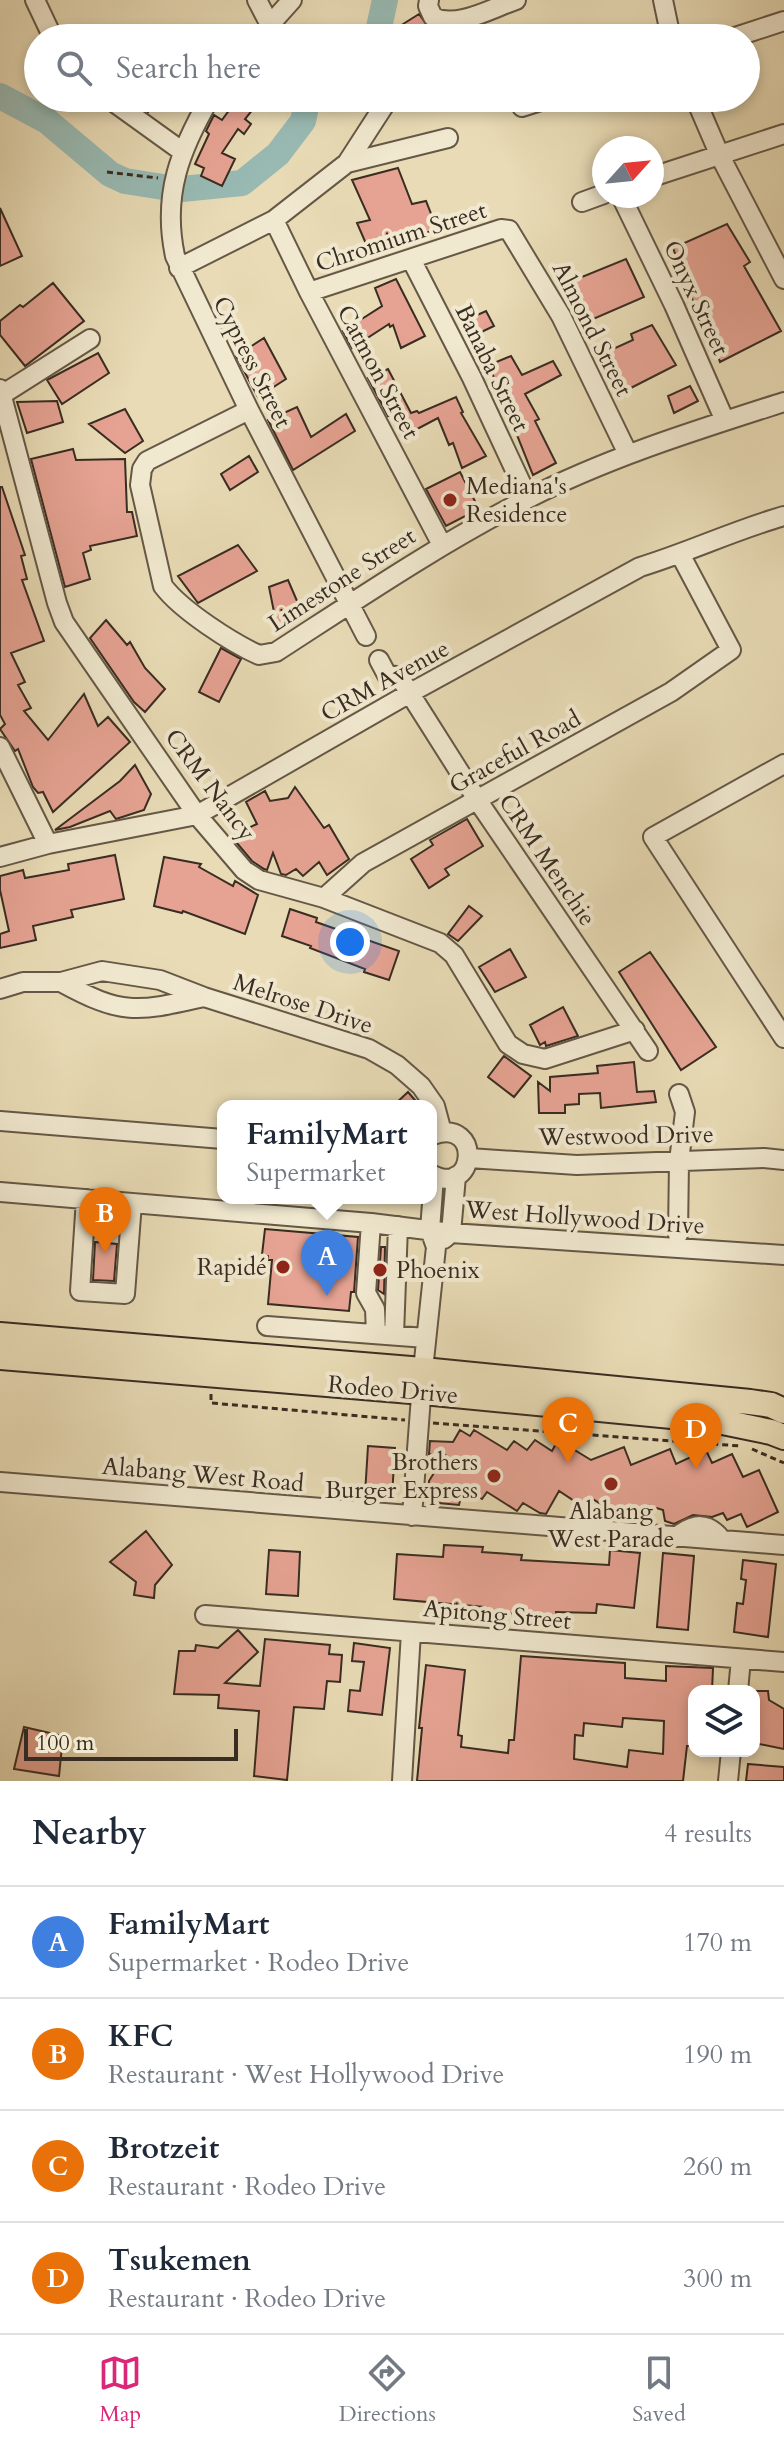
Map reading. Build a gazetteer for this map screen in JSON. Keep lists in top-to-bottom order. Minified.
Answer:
{"streets":{"main road":["Rodeo Drive"],"street":["Chromium Street","Onyx Street","Almond Street","Cypress Street","Banaba Street","Catmon Street","Limestone Street","CRM Avenue","Graceful Road","CRM Nancy","CRM Menchie","Melrose Drive","Westwood Drive","West Hollywood Drive","Alabang West Road","Apitong Street"]},"crossings":[["Chromium Street","Almond Street"],["Chromium Street","Banaba Street"],["Chromium Street","Catmon Street"],["Onyx Street","Limestone Street"],["Almond Street","Limestone Street"],["Cypress Street","Limestone Street"],["Banaba Street","Limestone Street"],["Catmon Street","Limestone Street"],["CRM Avenue","Graceful Road"],["CRM Avenue","CRM Nancy"],["CRM Avenue","CRM Menchie"],["Graceful Road","CRM Nancy"],["Graceful Road","CRM Menchie"],["CRM Nancy","CRM Menchie"]],"places":["Mediana's Residence","Rapidé","Phoenix","Brothers Burger Express","Alabang West Parade"],"scale_bar":"100 m","north":"top right","page":{"search":"Search here","popup":["FamilyMart","Supermarket"],"pins":["B","A","C","D"],"scale":"100 m","heading":["Nearby","4 results"],"list":[{"mark":"A","name":"FamilyMart","note":"Supermarket · Rodeo Drive","value":"170 m"},{"mark":"B","name":"KFC","note":"Restaurant · West Hollywood Drive","value":"190 m"},{"mark":"C","name":"Brotzeit","note":"Restaurant · Rodeo Drive","value":"260 m"},{"mark":"D","name":"Tsukemen","note":"Restaurant · Rodeo Drive","value":"300 m"}],"nav":["Map","Directions","Saved"]}}
